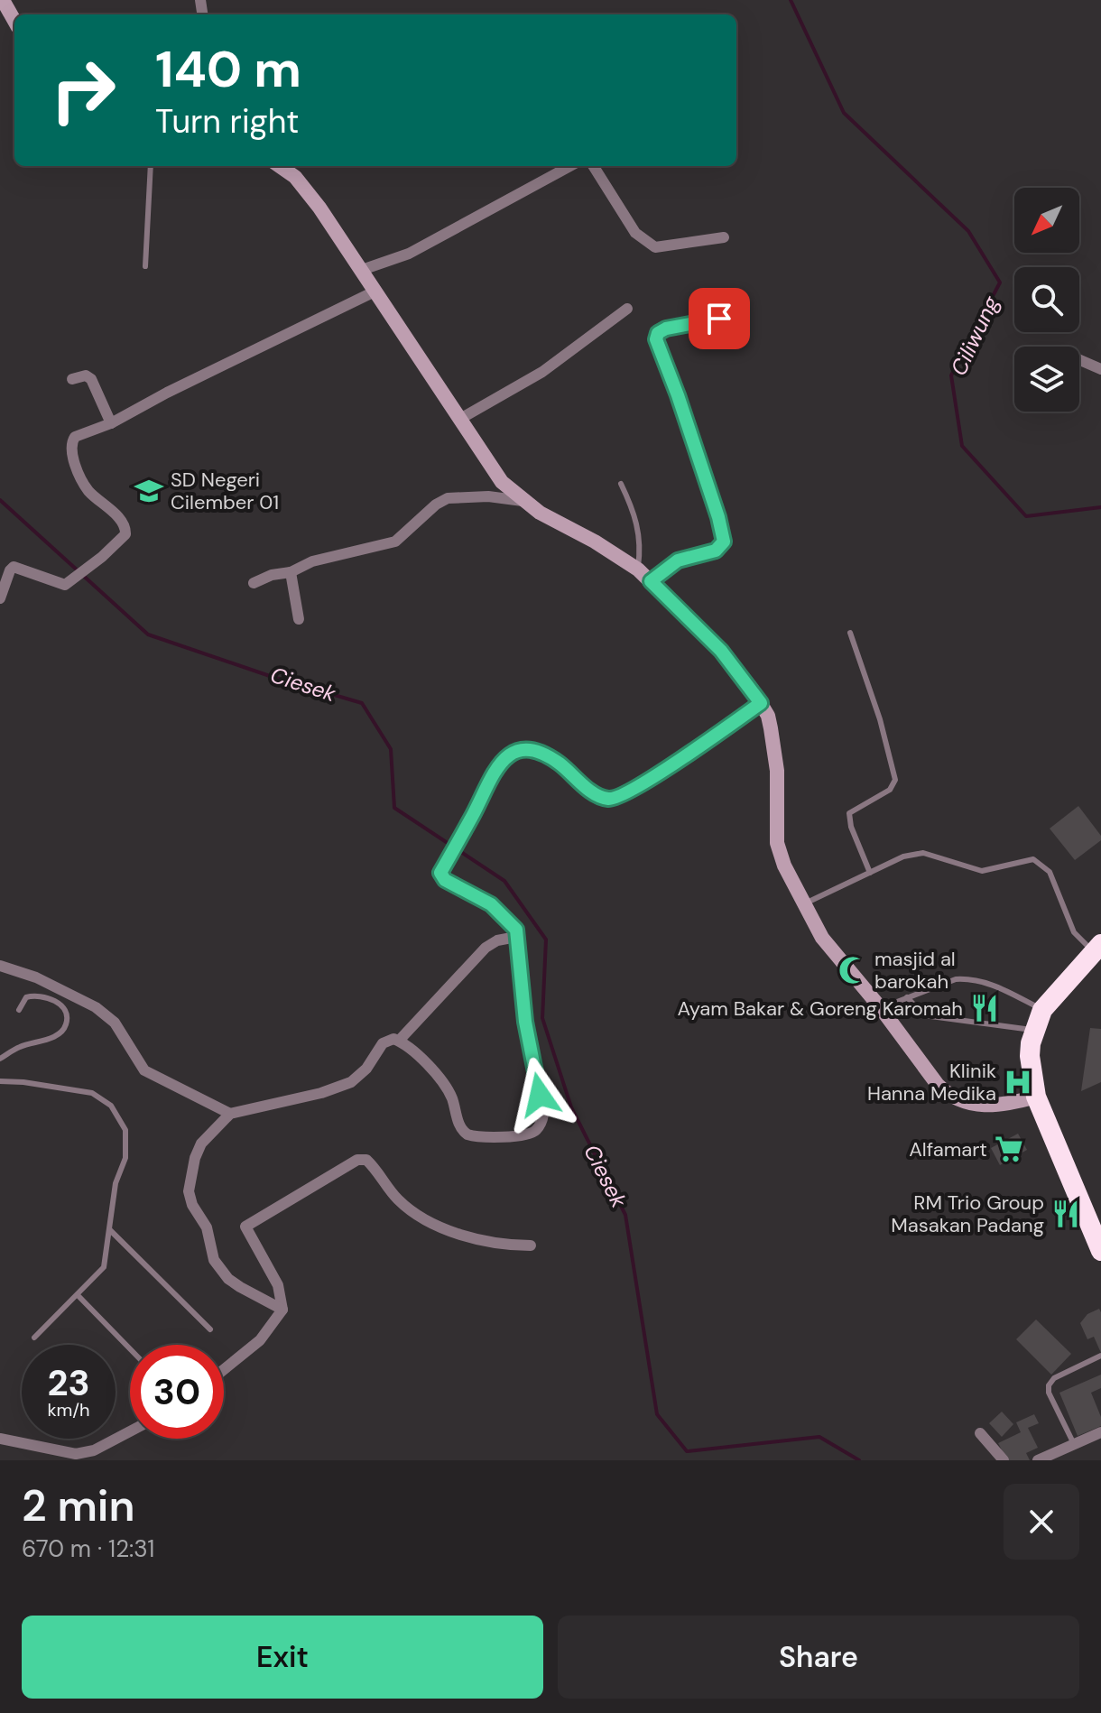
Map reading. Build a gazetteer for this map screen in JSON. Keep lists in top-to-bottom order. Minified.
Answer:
{"water":["Ciliwung","Ciesek"],"places":{"school or university":["SD Negeri Cilember 01"],"mosque":["masjid al barokah"],"restaurant":["Ayam Bakar & Goreng Karomah","RM Trio Group Masakan Padang"],"hospital":["Klinik Hanna Medika"],"supermarket":["Alfamart"]},"north":"bottom left","page":{"turn":["140 m","Turn right"],"speed":"23 km/h","limit":"30","heading":["2 min","670 m · 12:31"],"buttons":["Exit","Share"]}}
